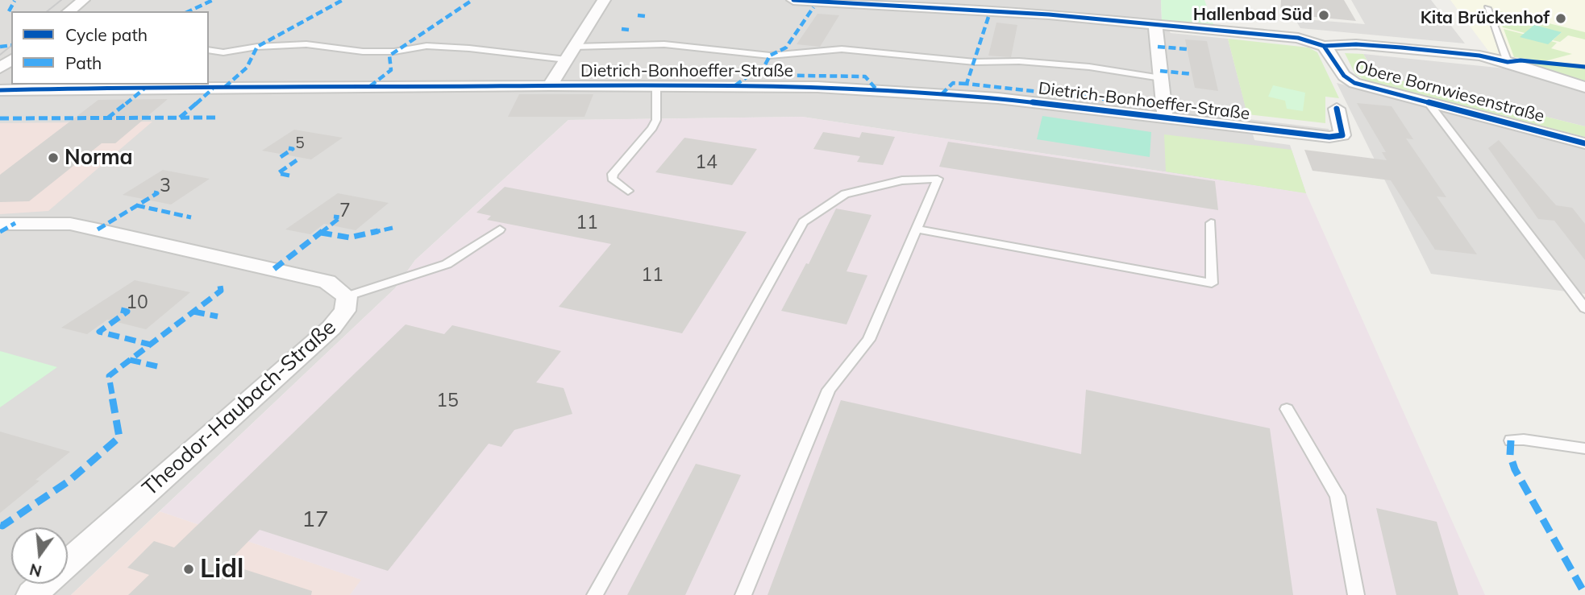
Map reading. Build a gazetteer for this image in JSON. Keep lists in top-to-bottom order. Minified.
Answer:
{"streets":{"street":["Dietrich-Bonhoeffer-Straße","Obere Bornwiesenstraße","Theodor-Haubach-Straße"]},"places":["Hallenbad Süd","Kita Brückenhof","Norma","Lidl"],"house_numbers":["5","14","3","7","11","11","10","15","17"],"legend":["Cycle path","Path"],"north":"bottom"}
